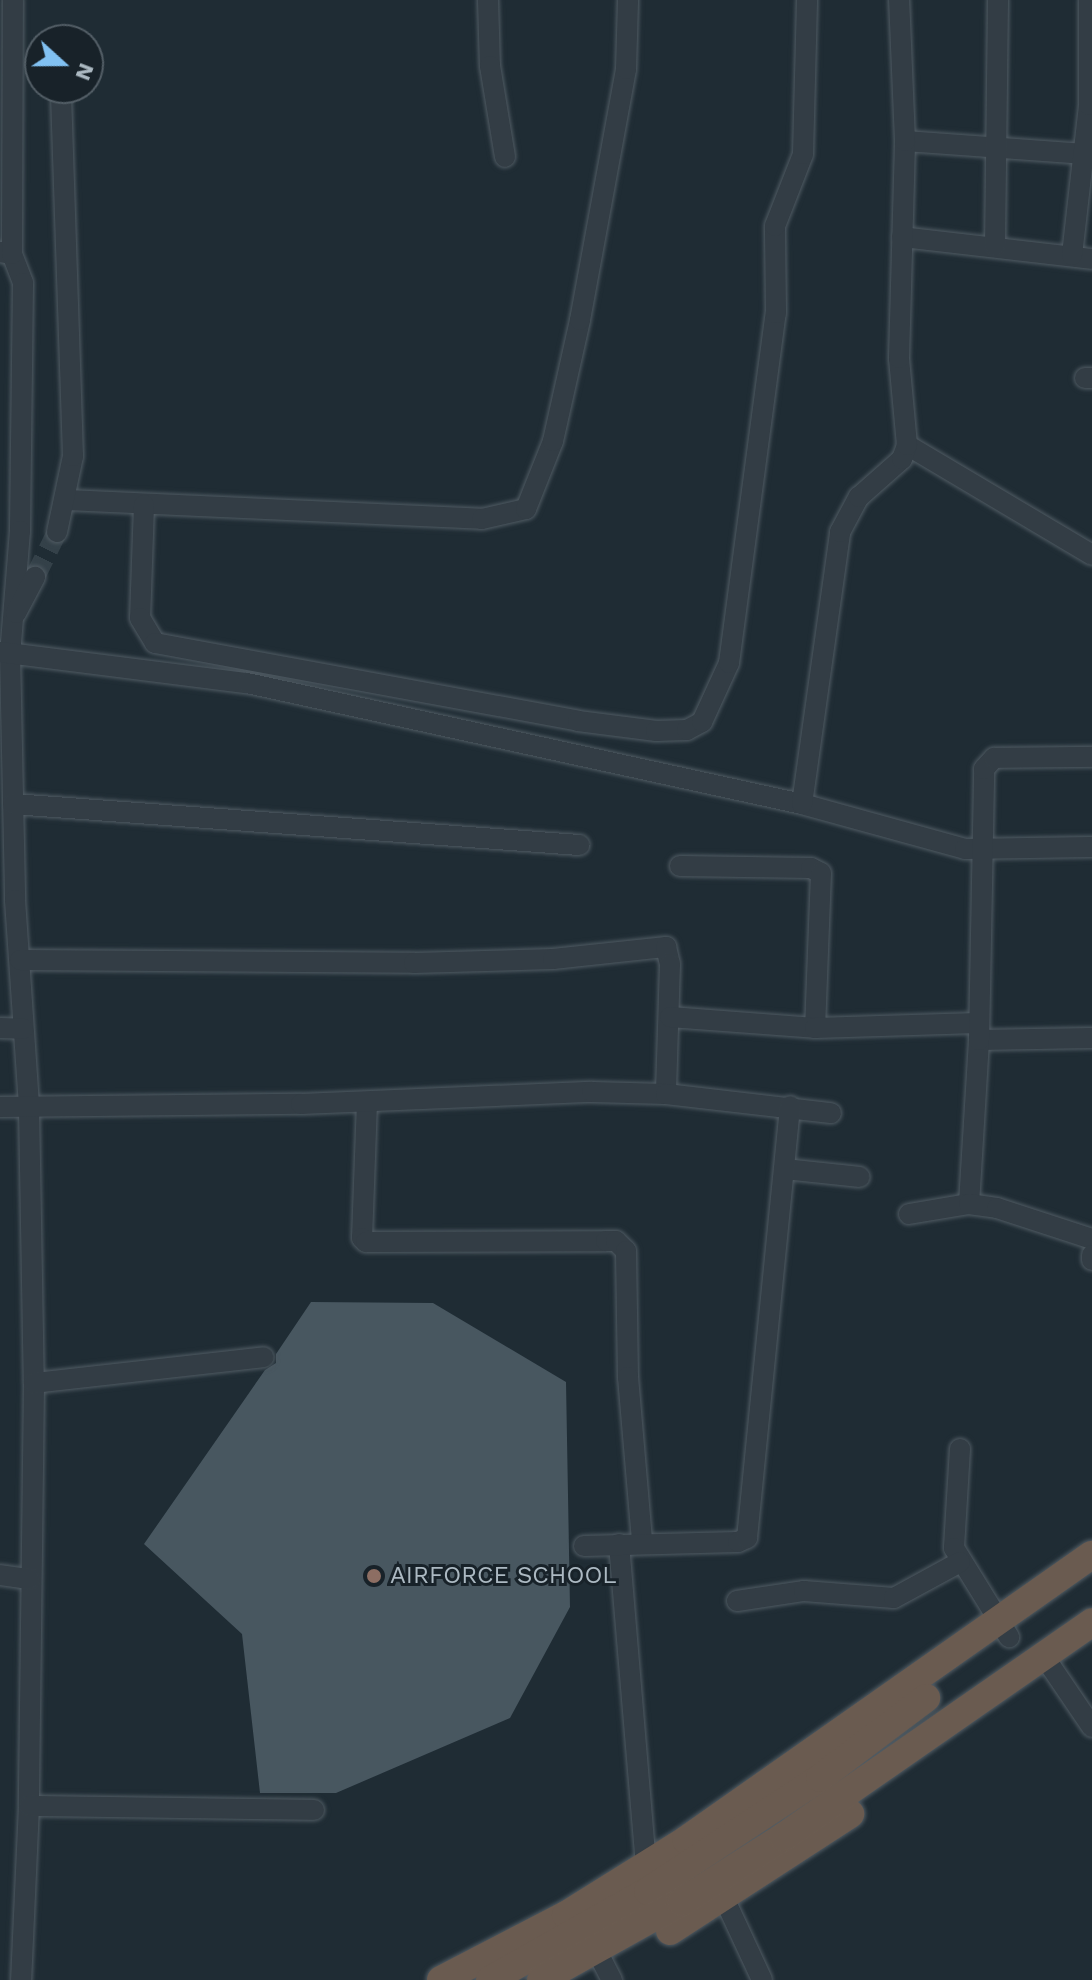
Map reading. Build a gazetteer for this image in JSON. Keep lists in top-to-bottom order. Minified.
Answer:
{"places":["AIRFORCE SCHOOL"],"north":"right"}
